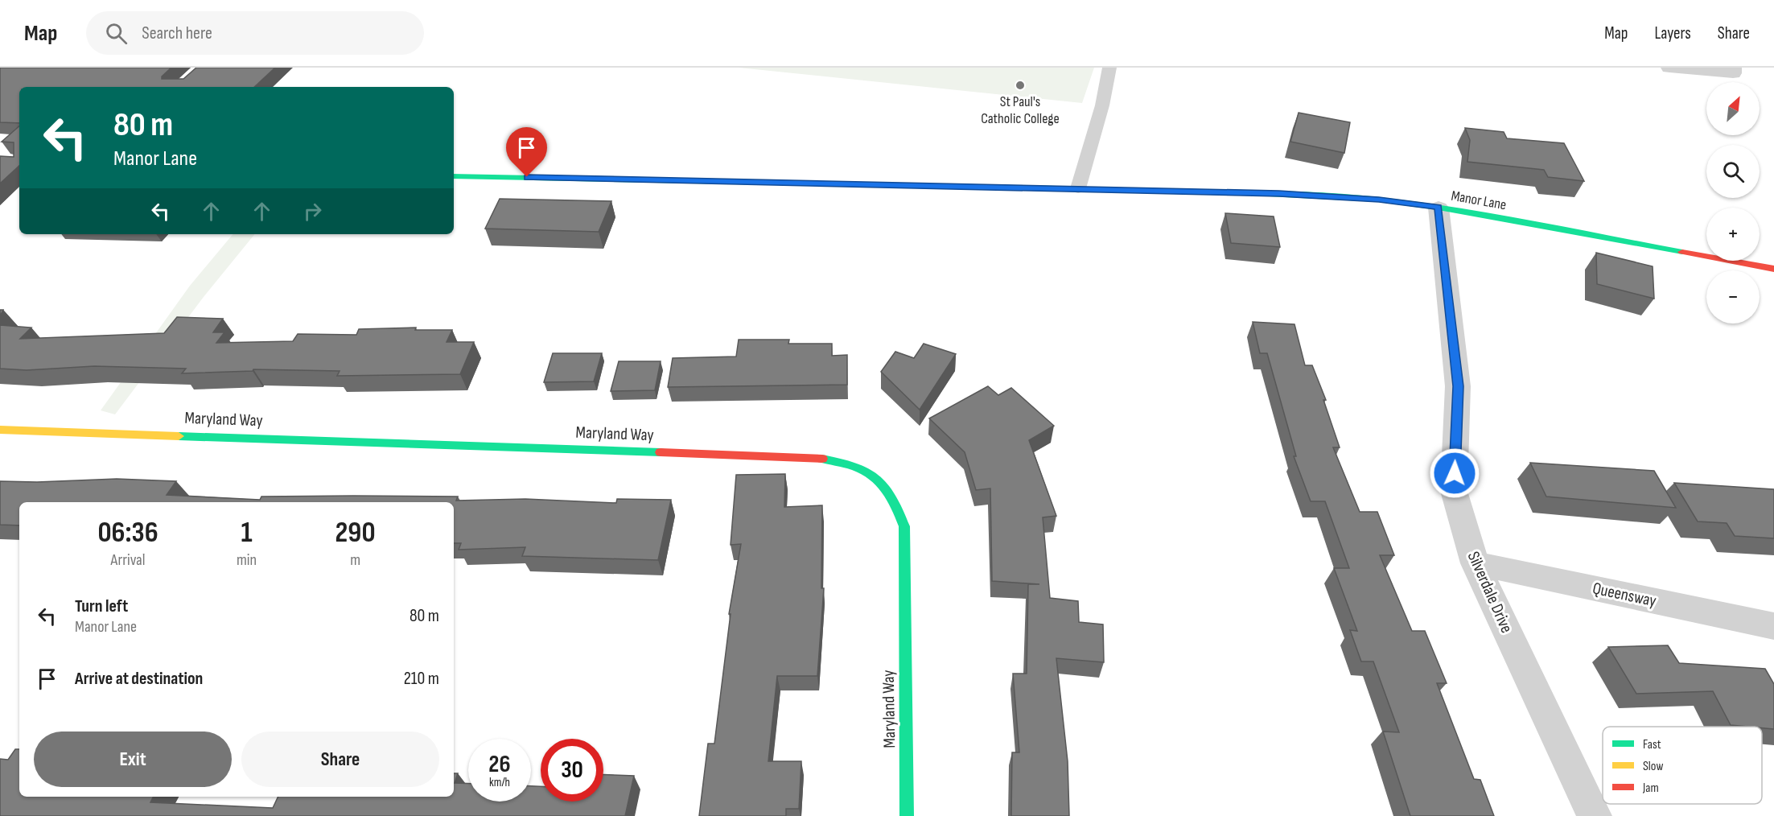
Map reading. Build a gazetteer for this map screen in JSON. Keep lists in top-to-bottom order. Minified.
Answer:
{"streets":{"street":["Manor Lane","Maryland Way","Silverdale Drive","Queensway"]},"crossings":[["Manor Lane","Silverdale Drive"],["Silverdale Drive","Queensway"]],"places":["St Paul's Catholic College"],"legend":["Fast","Slow","Jam"],"north":"top right","page":{"header":"Map","search":"Search here","nav":["Map","Layers","Share"],"map_buttons":["+","−"],"turn":["80 m","Manor Lane"],"eta":["06:36","Arrival","1","min","290","m"],"list":[{"name":"Turn left","note":"Manor Lane","value":"80 m"},{"name":"Arrive at destination","value":"210 m"}],"buttons":["Exit","Share"],"speed":"26 km/h","limit":"30"}}
